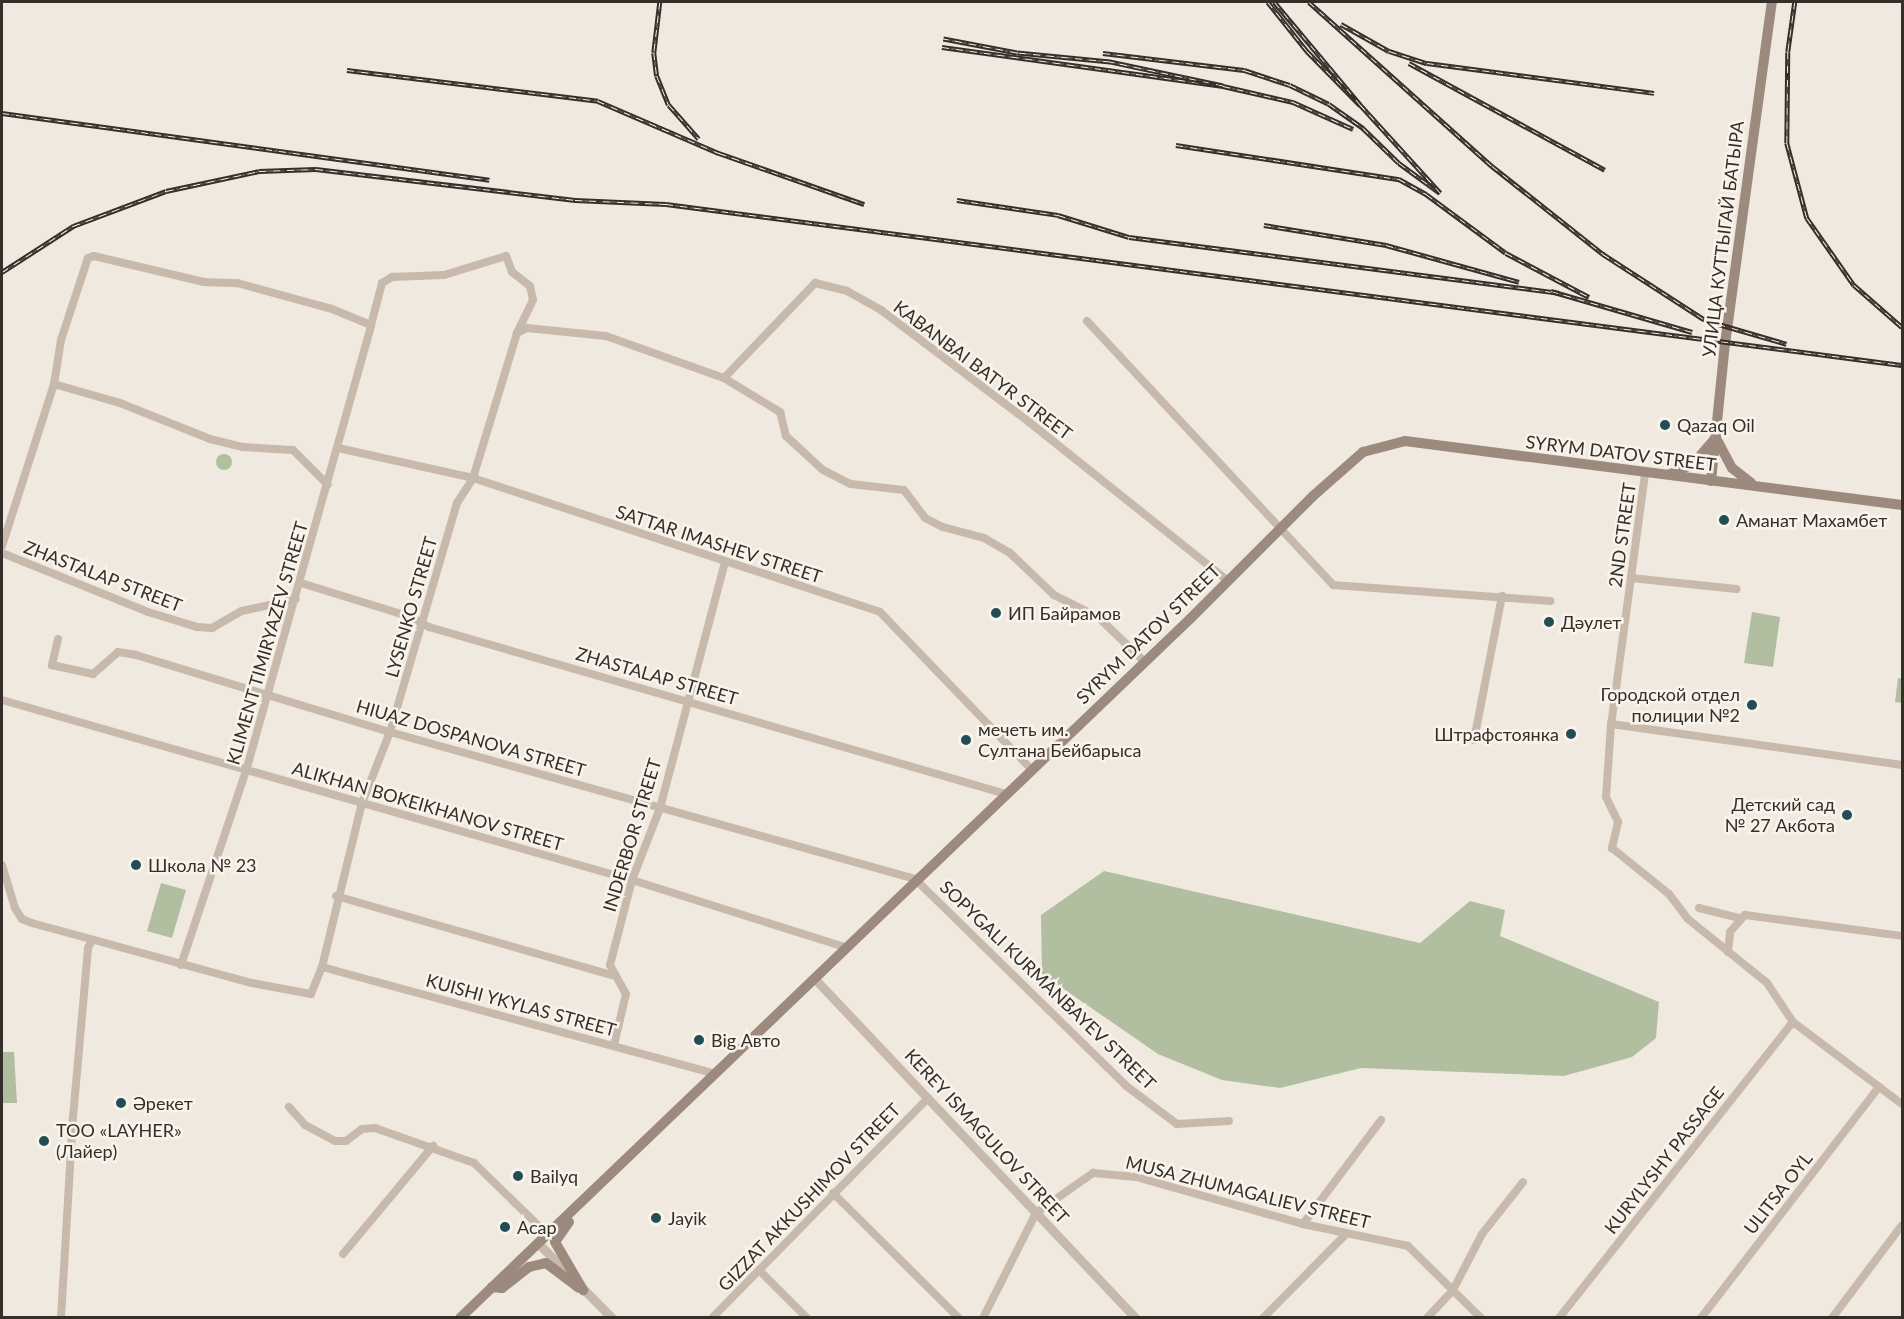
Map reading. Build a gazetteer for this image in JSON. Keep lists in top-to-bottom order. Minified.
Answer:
{"streets":{"main road":["УЛИЦА КУТТЫГАЙ БАТЫРА","SYRYM DATOV STREET"],"street":["KABANBAI BATYR STREET","2ND STREET","SATTAR IMASHEV STREET","ZHASTALAP STREET","LYSENKO STREET","KLIMENT TIMIRYAZEV STREET","HIUAZ DOSPANOVA STREET","ALIKHAN BOKEIKHANOV STREET","INDERBOR STREET","SOPYGALI KURMANBAYEV STREET","KUISHI YKYLAS STREET","KEREY ISMAGULOV STREET","KURYLYSHY PASSAGE","MUSA ZHUMAGALIEV STREET","ULITSA OYL","GIZZAT AKKUSHIMOV STREET"]},"crossings":[["УЛИЦА КУТТЫГАЙ БАТЫРА","SYRYM DATOV STREET"],["KABANBAI BATYR STREET","SYRYM DATOV STREET"],["SYRYM DATOV STREET","2ND STREET"],["SYRYM DATOV STREET","SATTAR IMASHEV STREET"],["SYRYM DATOV STREET","ZHASTALAP STREET"],["SYRYM DATOV STREET","HIUAZ DOSPANOVA STREET"],["SYRYM DATOV STREET","ALIKHAN BOKEIKHANOV STREET"],["SYRYM DATOV STREET","SOPYGALI KURMANBAYEV STREET"],["SYRYM DATOV STREET","KUISHI YKYLAS STREET"],["SYRYM DATOV STREET","KEREY ISMAGULOV STREET"],["SATTAR IMASHEV STREET","LYSENKO STREET"],["SATTAR IMASHEV STREET","KLIMENT TIMIRYAZEV STREET"],["SATTAR IMASHEV STREET","INDERBOR STREET"],["ZHASTALAP STREET","LYSENKO STREET"],["ZHASTALAP STREET","KLIMENT TIMIRYAZEV STREET"],["ZHASTALAP STREET","INDERBOR STREET"],["LYSENKO STREET","KLIMENT TIMIRYAZEV STREET"],["LYSENKO STREET","HIUAZ DOSPANOVA STREET"],["LYSENKO STREET","ALIKHAN BOKEIKHANOV STREET"],["LYSENKO STREET","KUISHI YKYLAS STREET"],["KLIMENT TIMIRYAZEV STREET","HIUAZ DOSPANOVA STREET"],["KLIMENT TIMIRYAZEV STREET","ALIKHAN BOKEIKHANOV STREET"],["HIUAZ DOSPANOVA STREET","INDERBOR STREET"],["HIUAZ DOSPANOVA STREET","SOPYGALI KURMANBAYEV STREET"],["ALIKHAN BOKEIKHANOV STREET","INDERBOR STREET"],["KEREY ISMAGULOV STREET","MUSA ZHUMAGALIEV STREET"],["KEREY ISMAGULOV STREET","GIZZAT AKKUSHIMOV STREET"]],"places":["Qazaq Oil","Аманат Махамбет","ИП Байрамов","Дәулет","Городской отдел полиции №2","Штрафстоянка","мечеть им. Султана Бейбарыса","Детский сад № 27 Акбота","Школа № 23","Big Авто","Әрекет","ТОО «LAYHER» (Лайер)","Bailyq","Jayik","Асар"]}
